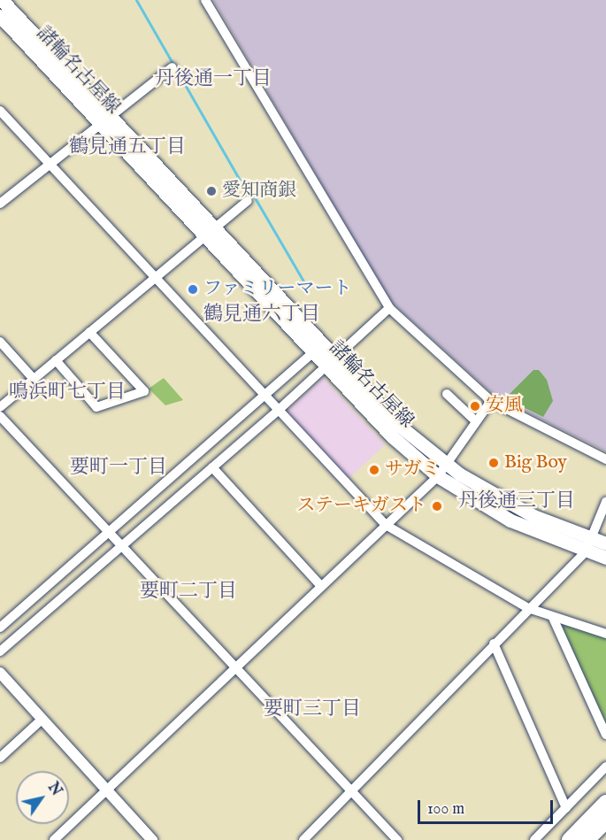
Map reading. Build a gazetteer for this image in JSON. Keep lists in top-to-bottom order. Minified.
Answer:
{"streets":{"main road":["諸輪名古屋線"]},"districts":["丹後通一丁目","鶴見通五丁目","鶴見通六丁目","鳴浜町七丁目","要町一丁目","丹後通三丁目","要町二丁目","要町三丁目"],"places":["愛知商銀","ファミリーマート","安風","Big Boy","サガミ","ステーキガスト"],"scale_bar":"100 m","north":"top right"}
